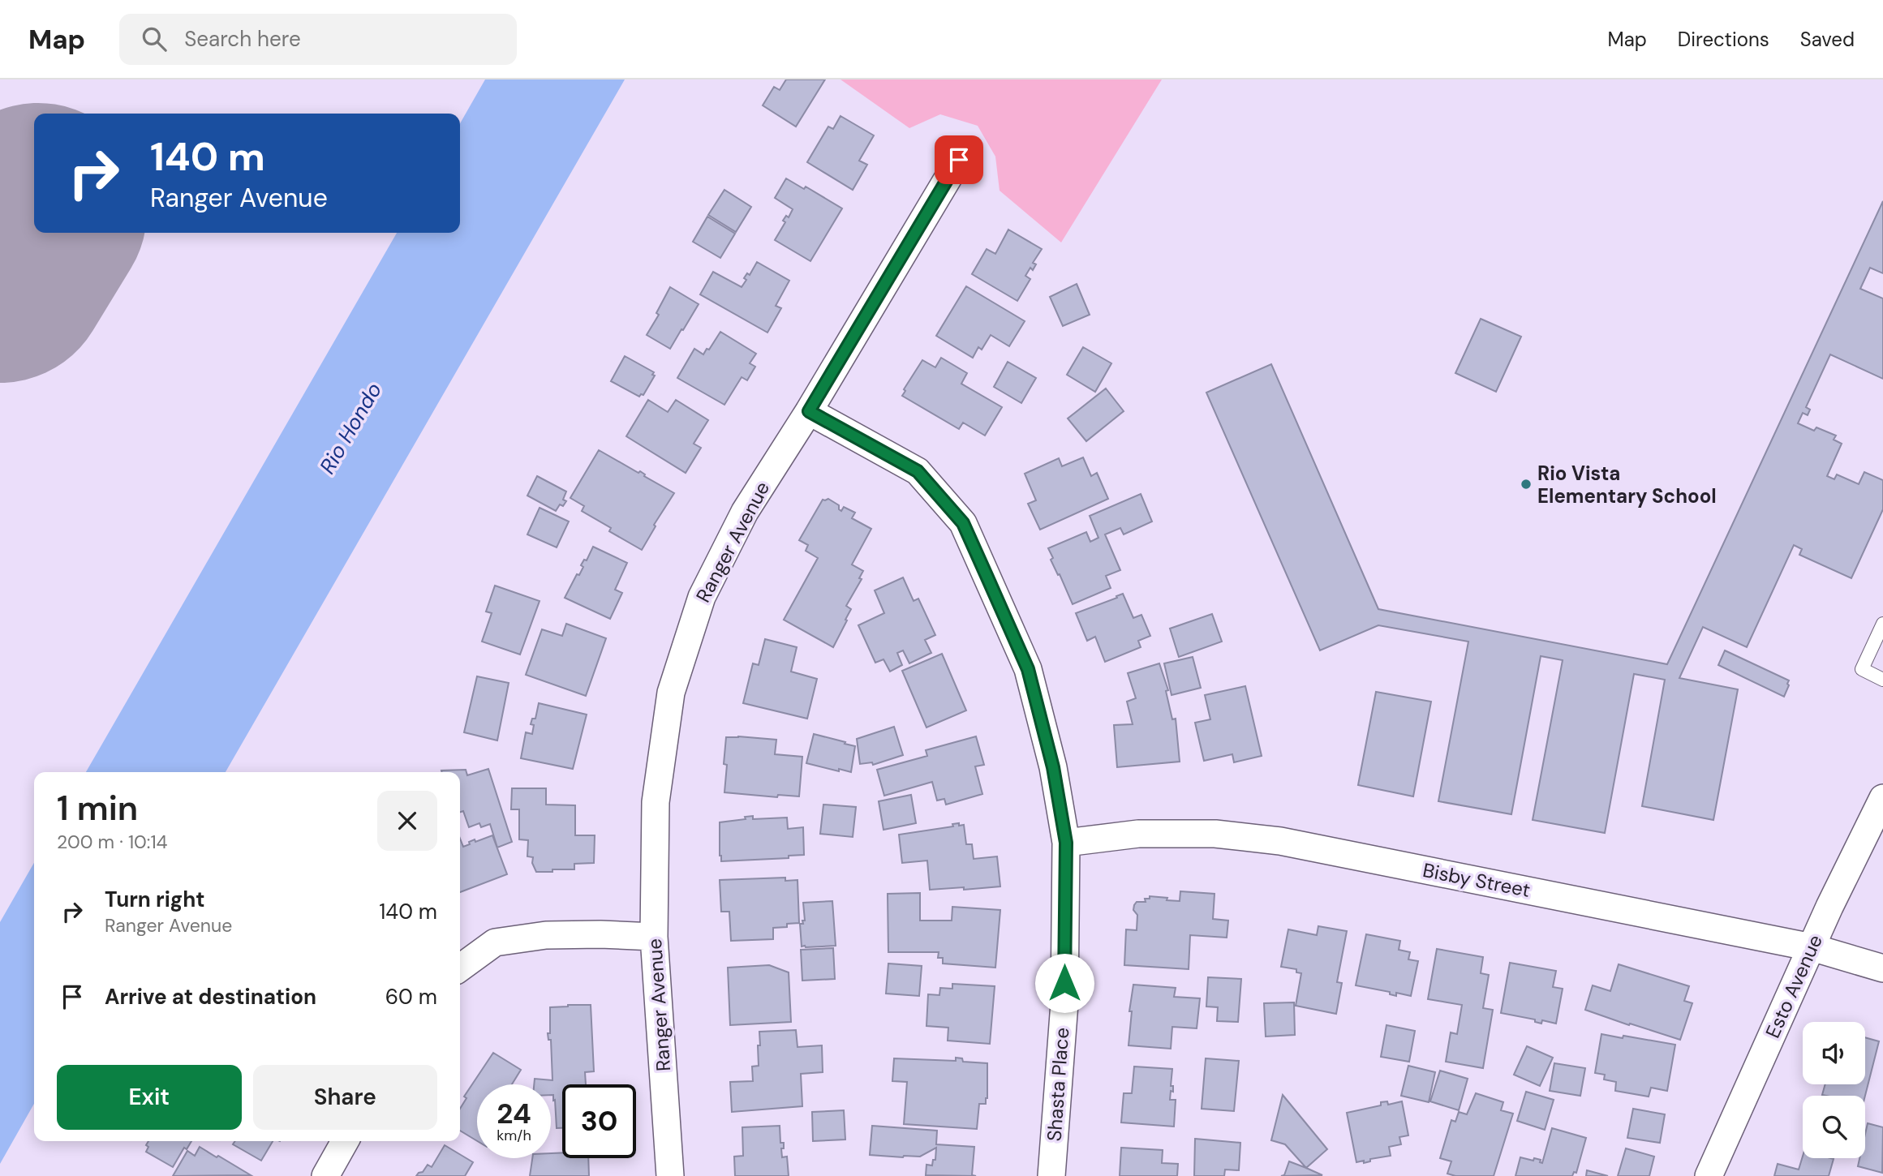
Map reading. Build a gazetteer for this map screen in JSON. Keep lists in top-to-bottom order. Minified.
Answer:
{"streets":{"street":["Ranger Avenue","Bisby Street","Esto Avenue","Shasta Place"]},"crossings":[["Ranger Avenue","Shasta Place"],["Bisby Street","Esto Avenue"],["Bisby Street","Shasta Place"]],"water":["Rio Hondo"],"places":["Rio Vista Elementary School"],"page":{"header":"Map","search":"Search here","nav":["Map","Directions","Saved"],"turn":["140 m","Ranger Avenue"],"heading":["1 min","200 m · 10:14"],"list":[{"name":"Turn right","note":"Ranger Avenue","value":"140 m"},{"name":"Arrive at destination","value":"60 m"}],"buttons":["Exit","Share"],"speed":"24 km/h","limit":"30"}}
